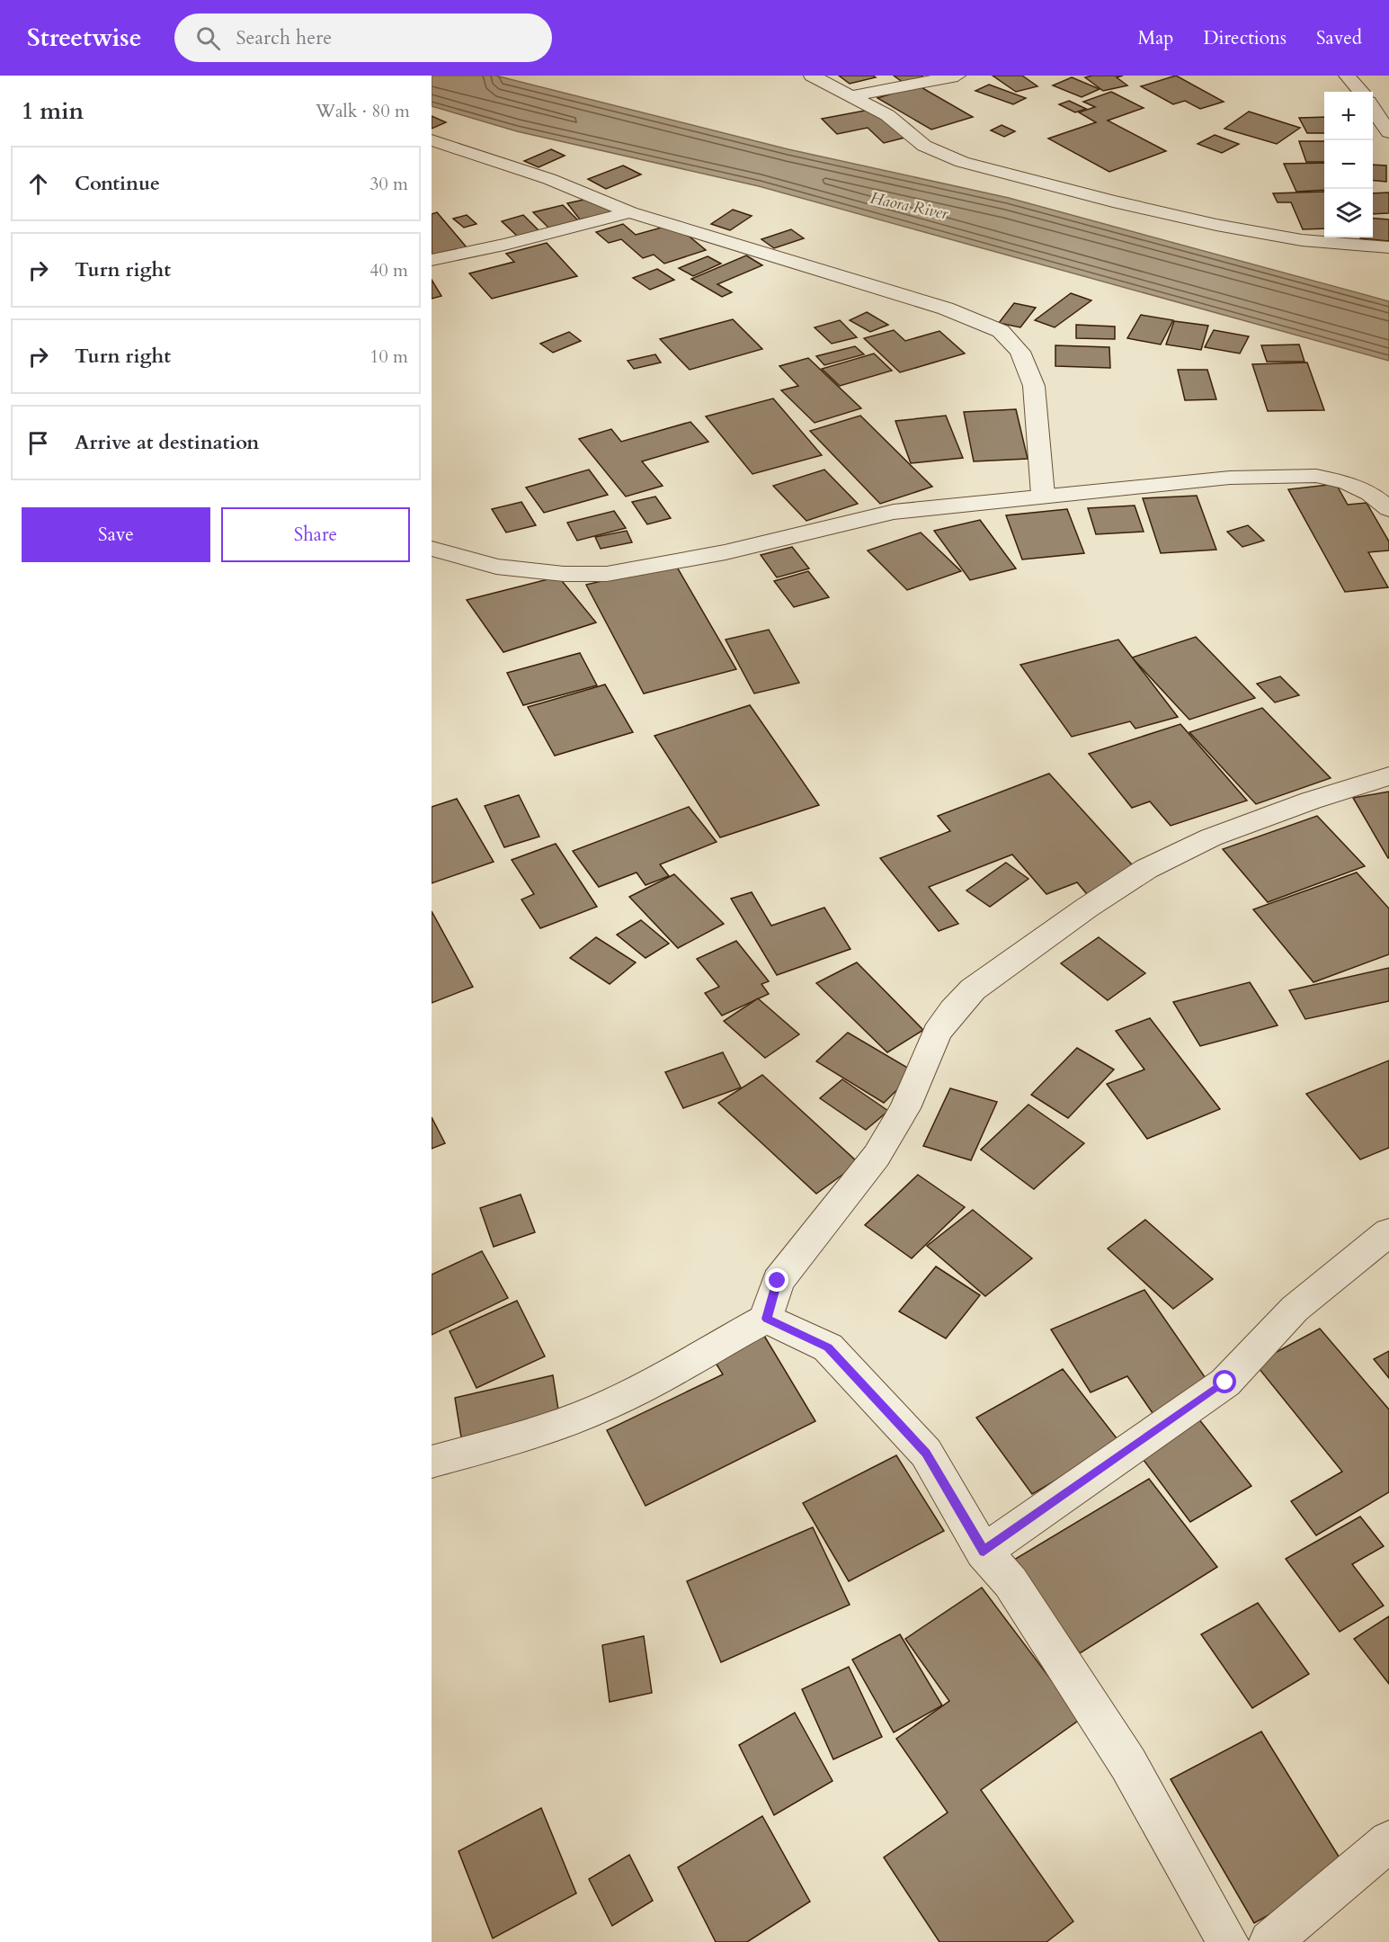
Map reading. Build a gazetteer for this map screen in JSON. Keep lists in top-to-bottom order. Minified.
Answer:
{"water":["Haora River"],"page":{"header":"Streetwise","search":"Search here","nav":["Map","Directions","Saved"],"heading":["1 min","Walk · 80 m"],"map_buttons":["+","−"],"list":[["Continue","30 m"],["Turn right","40 m"],["Turn right","10 m"],"Arrive at destination"],"buttons":["Save","Share"]}}
